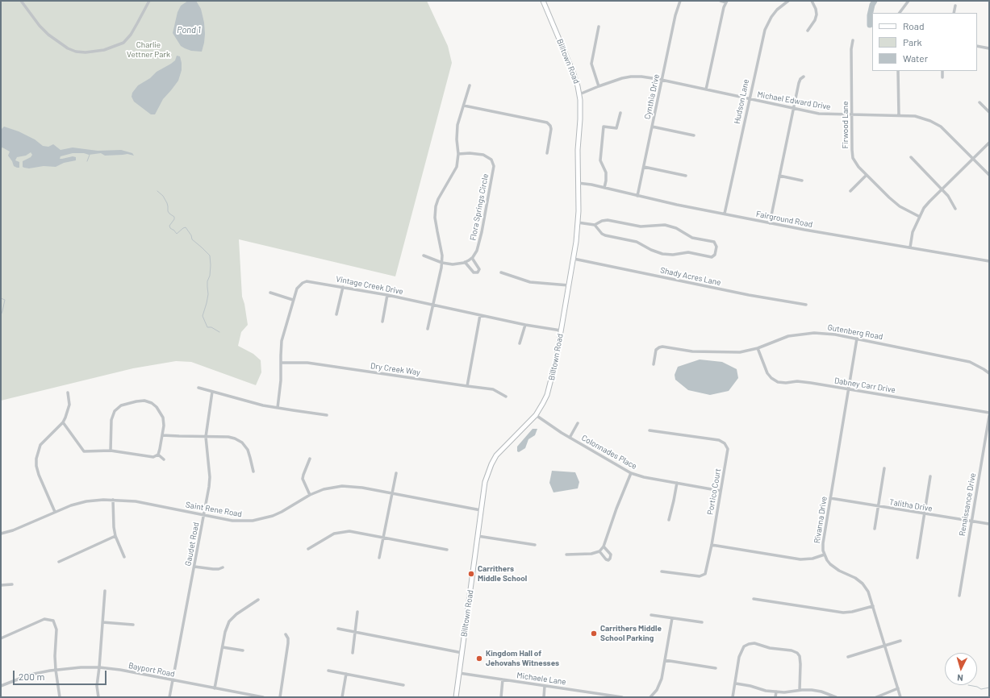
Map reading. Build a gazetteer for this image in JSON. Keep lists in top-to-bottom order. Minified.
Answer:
{"streets":{"main road":["Billtown Road"],"street":["Cynthia Drive","Michael Edward Drive","Hudson Lane","Firwood Lane","Flora Springs Circle","Fairground Road","Shady Acres Lane","Vintage Creek Drive","Gutenberg Road","Dry Creek Way","Dabney Carr Drive","Colonnades Place","Portico Court","Renaissance Drive","Talitha Drive","Saint Rene Road","Rivanna Drive","Gaudet Road","Bayport Road","Michaele Lane"]},"crossings":[["Billtown Road","Michael Edward Drive"],["Billtown Road","Fairground Road"],["Billtown Road","Shady Acres Lane"],["Billtown Road","Vintage Creek Drive"],["Billtown Road","Colonnades Place"],["Billtown Road","Saint Rene Road"],["Billtown Road","Michaele Lane"],["Cynthia Drive","Michael Edward Drive"],["Cynthia Drive","Fairground Road"],["Michael Edward Drive","Hudson Lane"],["Michael Edward Drive","Firwood Lane"],["Hudson Lane","Fairground Road"],["Vintage Creek Drive","Dry Creek Way"],["Gutenberg Road","Dabney Carr Drive"],["Gutenberg Road","Rivanna Drive"],["Dabney Carr Drive","Rivanna Drive"],["Colonnades Place","Portico Court"],["Renaissance Drive","Talitha Drive"],["Talitha Drive","Rivanna Drive"],["Saint Rene Road","Gaudet Road"],["Gaudet Road","Bayport Road"]],"water":["Pond 1"],"parks":["Charlie Vettner Park"],"places":["Carrithers Middle School","Carrithers Middle School Parking","Kingdom Hall of Jehovahs Witnesses"],"legend":["Road","Park","Water"],"scale_bar":"200 m","north":"bottom"}
